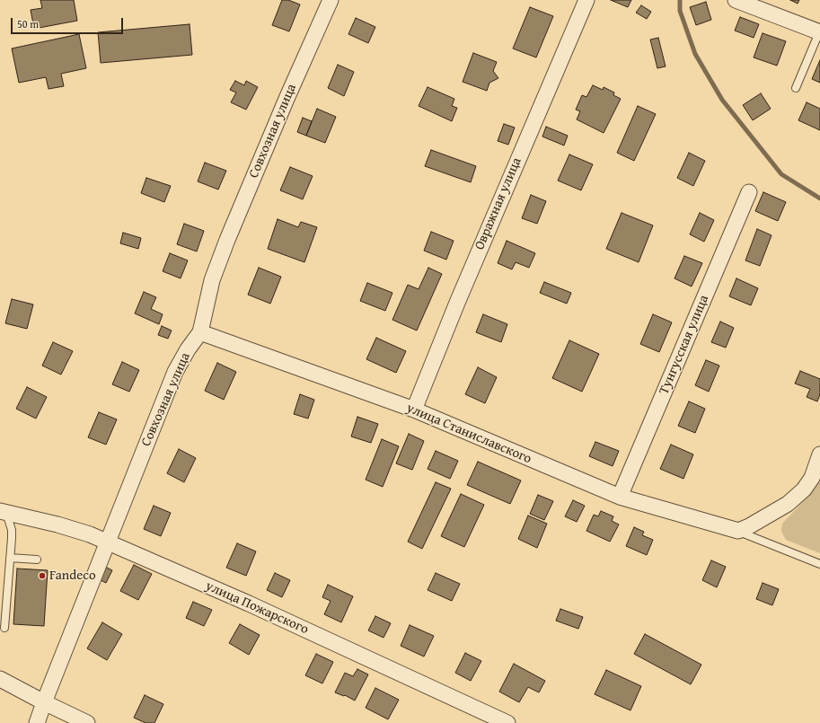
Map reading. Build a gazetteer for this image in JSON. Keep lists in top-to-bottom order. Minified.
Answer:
{"streets":{"street":["Совхозная улица","Овражная улица","Тунгусская улица","улица Станиславского","улица Пожарского"]},"crossings":[["Совхозная улица","улица Станиславского"],["Совхозная улица","улица Пожарского"],["Овражная улица","улица Станиславского"],["Тунгусская улица","улица Станиславского"]],"places":["Fandeco"],"scale_bar":"50 m"}
